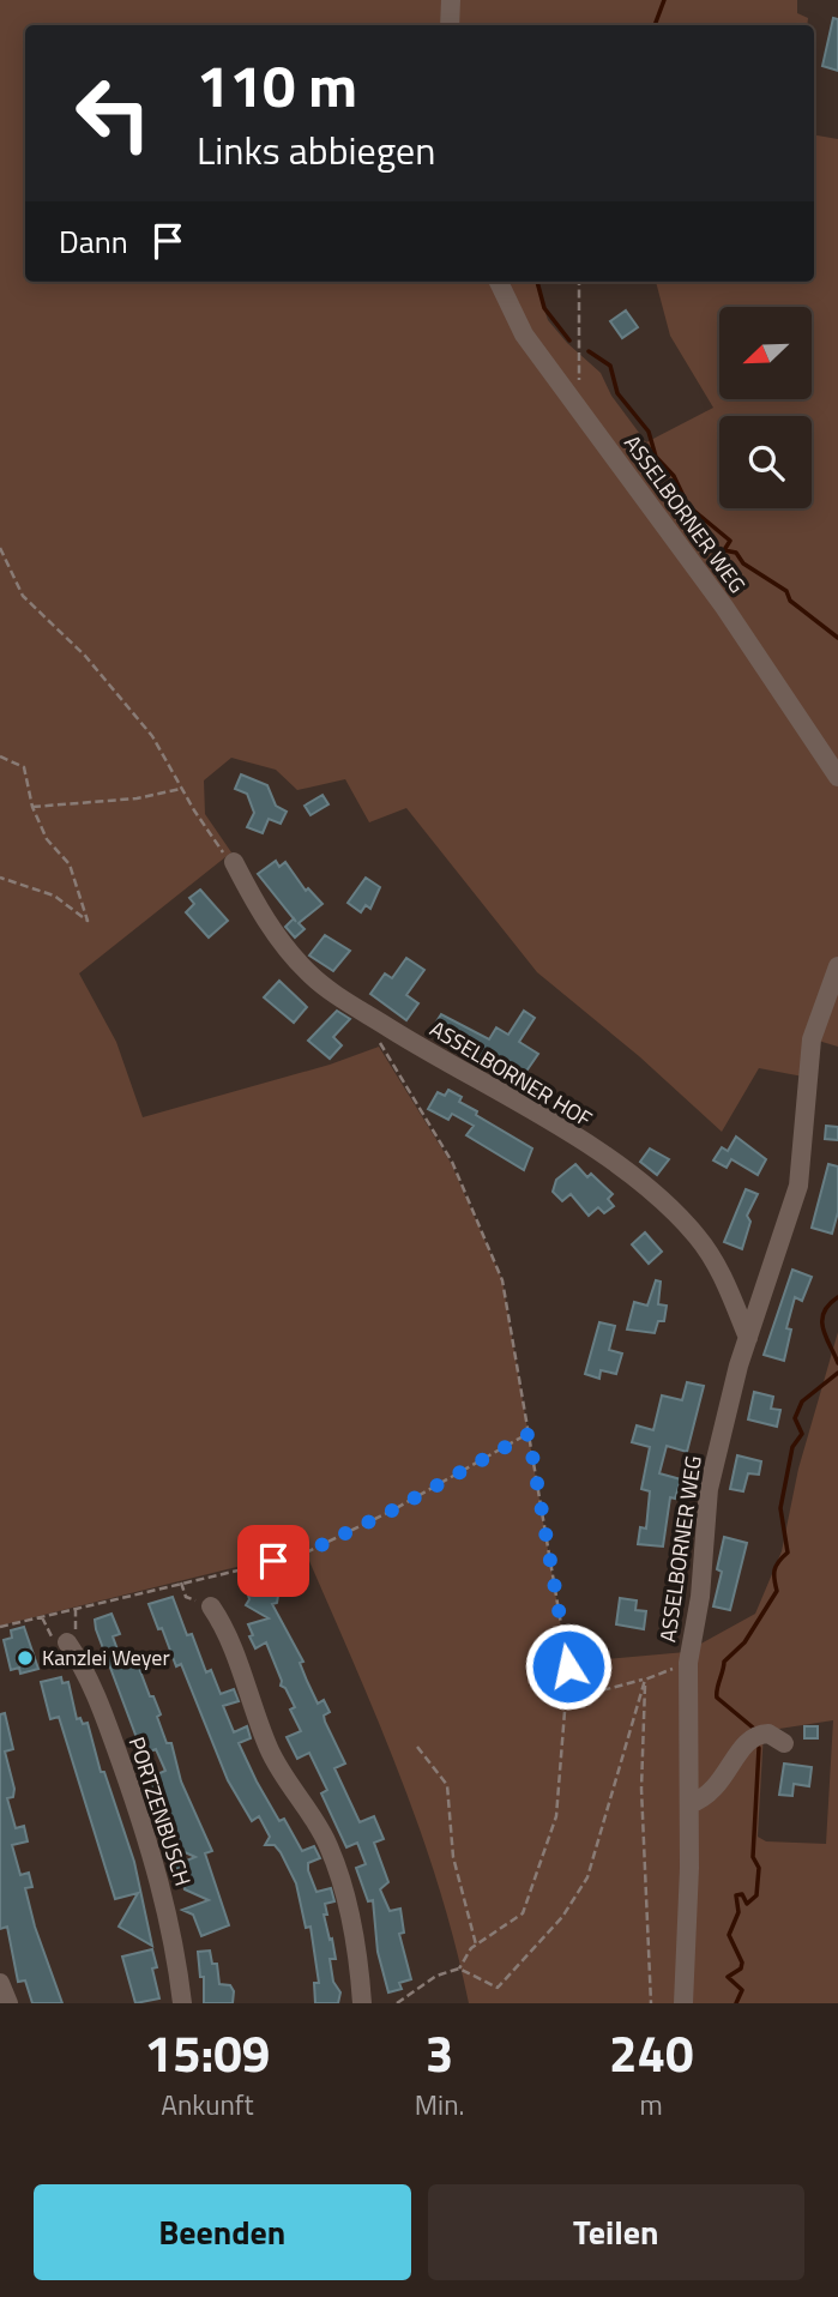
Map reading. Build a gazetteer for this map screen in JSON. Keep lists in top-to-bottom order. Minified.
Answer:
{"streets":{"street":["ASSELBORNER WEG","ASSELBORNER HOF","PORTZENBUSCH"]},"crossings":[["ASSELBORNER WEG","ASSELBORNER HOF"]],"places":["Kanzlei Weyer"],"north":"bottom left","page":{"turn":["110 m","Links abbiegen"],"then":"Dann","eta":["15:09","Ankunft","3","Min.","240","m"],"buttons":["Beenden","Teilen"]}}
